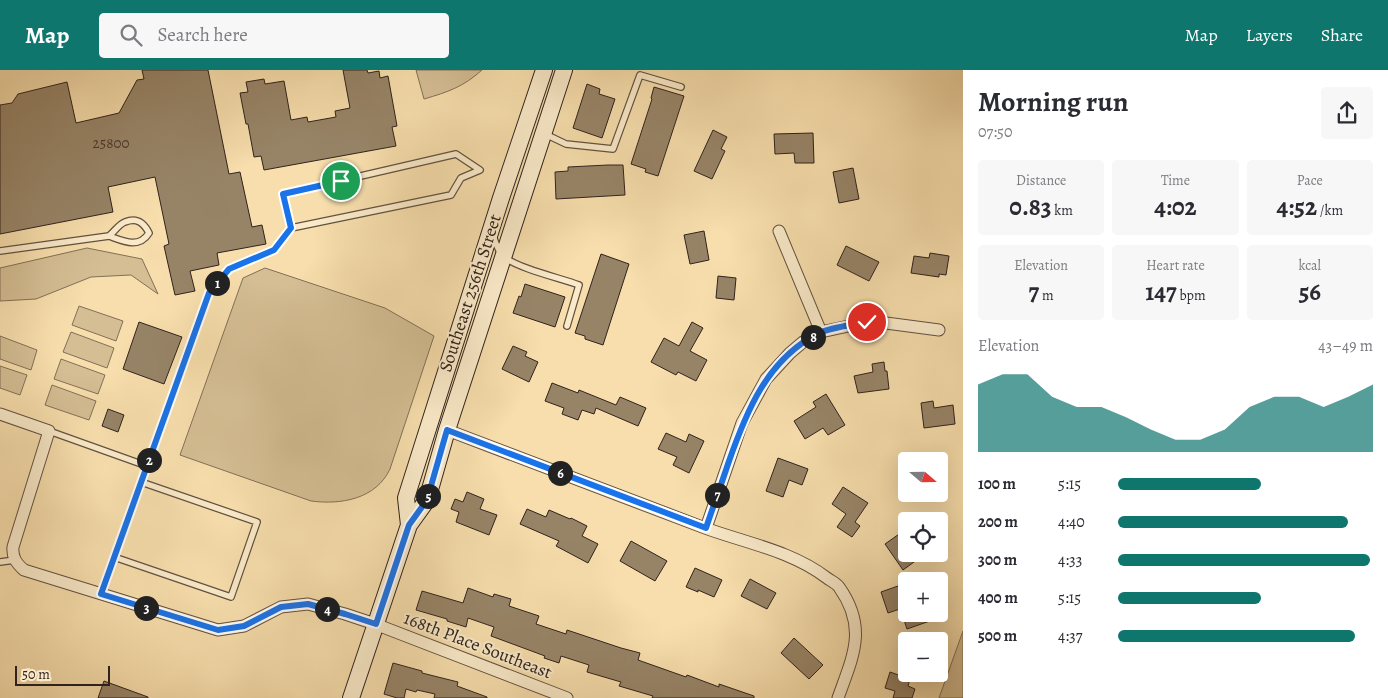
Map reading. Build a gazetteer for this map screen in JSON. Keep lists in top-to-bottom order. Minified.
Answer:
{"streets":{"main road":["Southeast 256th Street"],"street":["168th Place Southeast"]},"crossings":[["Southeast 256th Street","168th Place Southeast"]],"house_numbers":["25800"],"scale_bar":"50 m","north":"right","page":{"header":"Map","search":"Search here","nav":["Map","Layers","Share"],"heading":["Morning run","07:50"],"stats":[["Distance","0.83 km"],["Time","4:02"],["Pace","4:52 /km"],["Elevation","7 m"],["Heart rate","147 bpm"],["kcal","56"]],"pins":["1","8","2","6","7","5","3","4"],"chart":["Elevation","43–49 m"],"map_buttons":["+","−"],"list":[{"name":"100 m","note":"5:15"},{"name":"200 m","note":"4:40"},{"name":"300 m","note":"4:33"},{"name":"400 m","note":"5:15"},{"name":"500 m","note":"4:37"}],"scale":"50 m"}}
